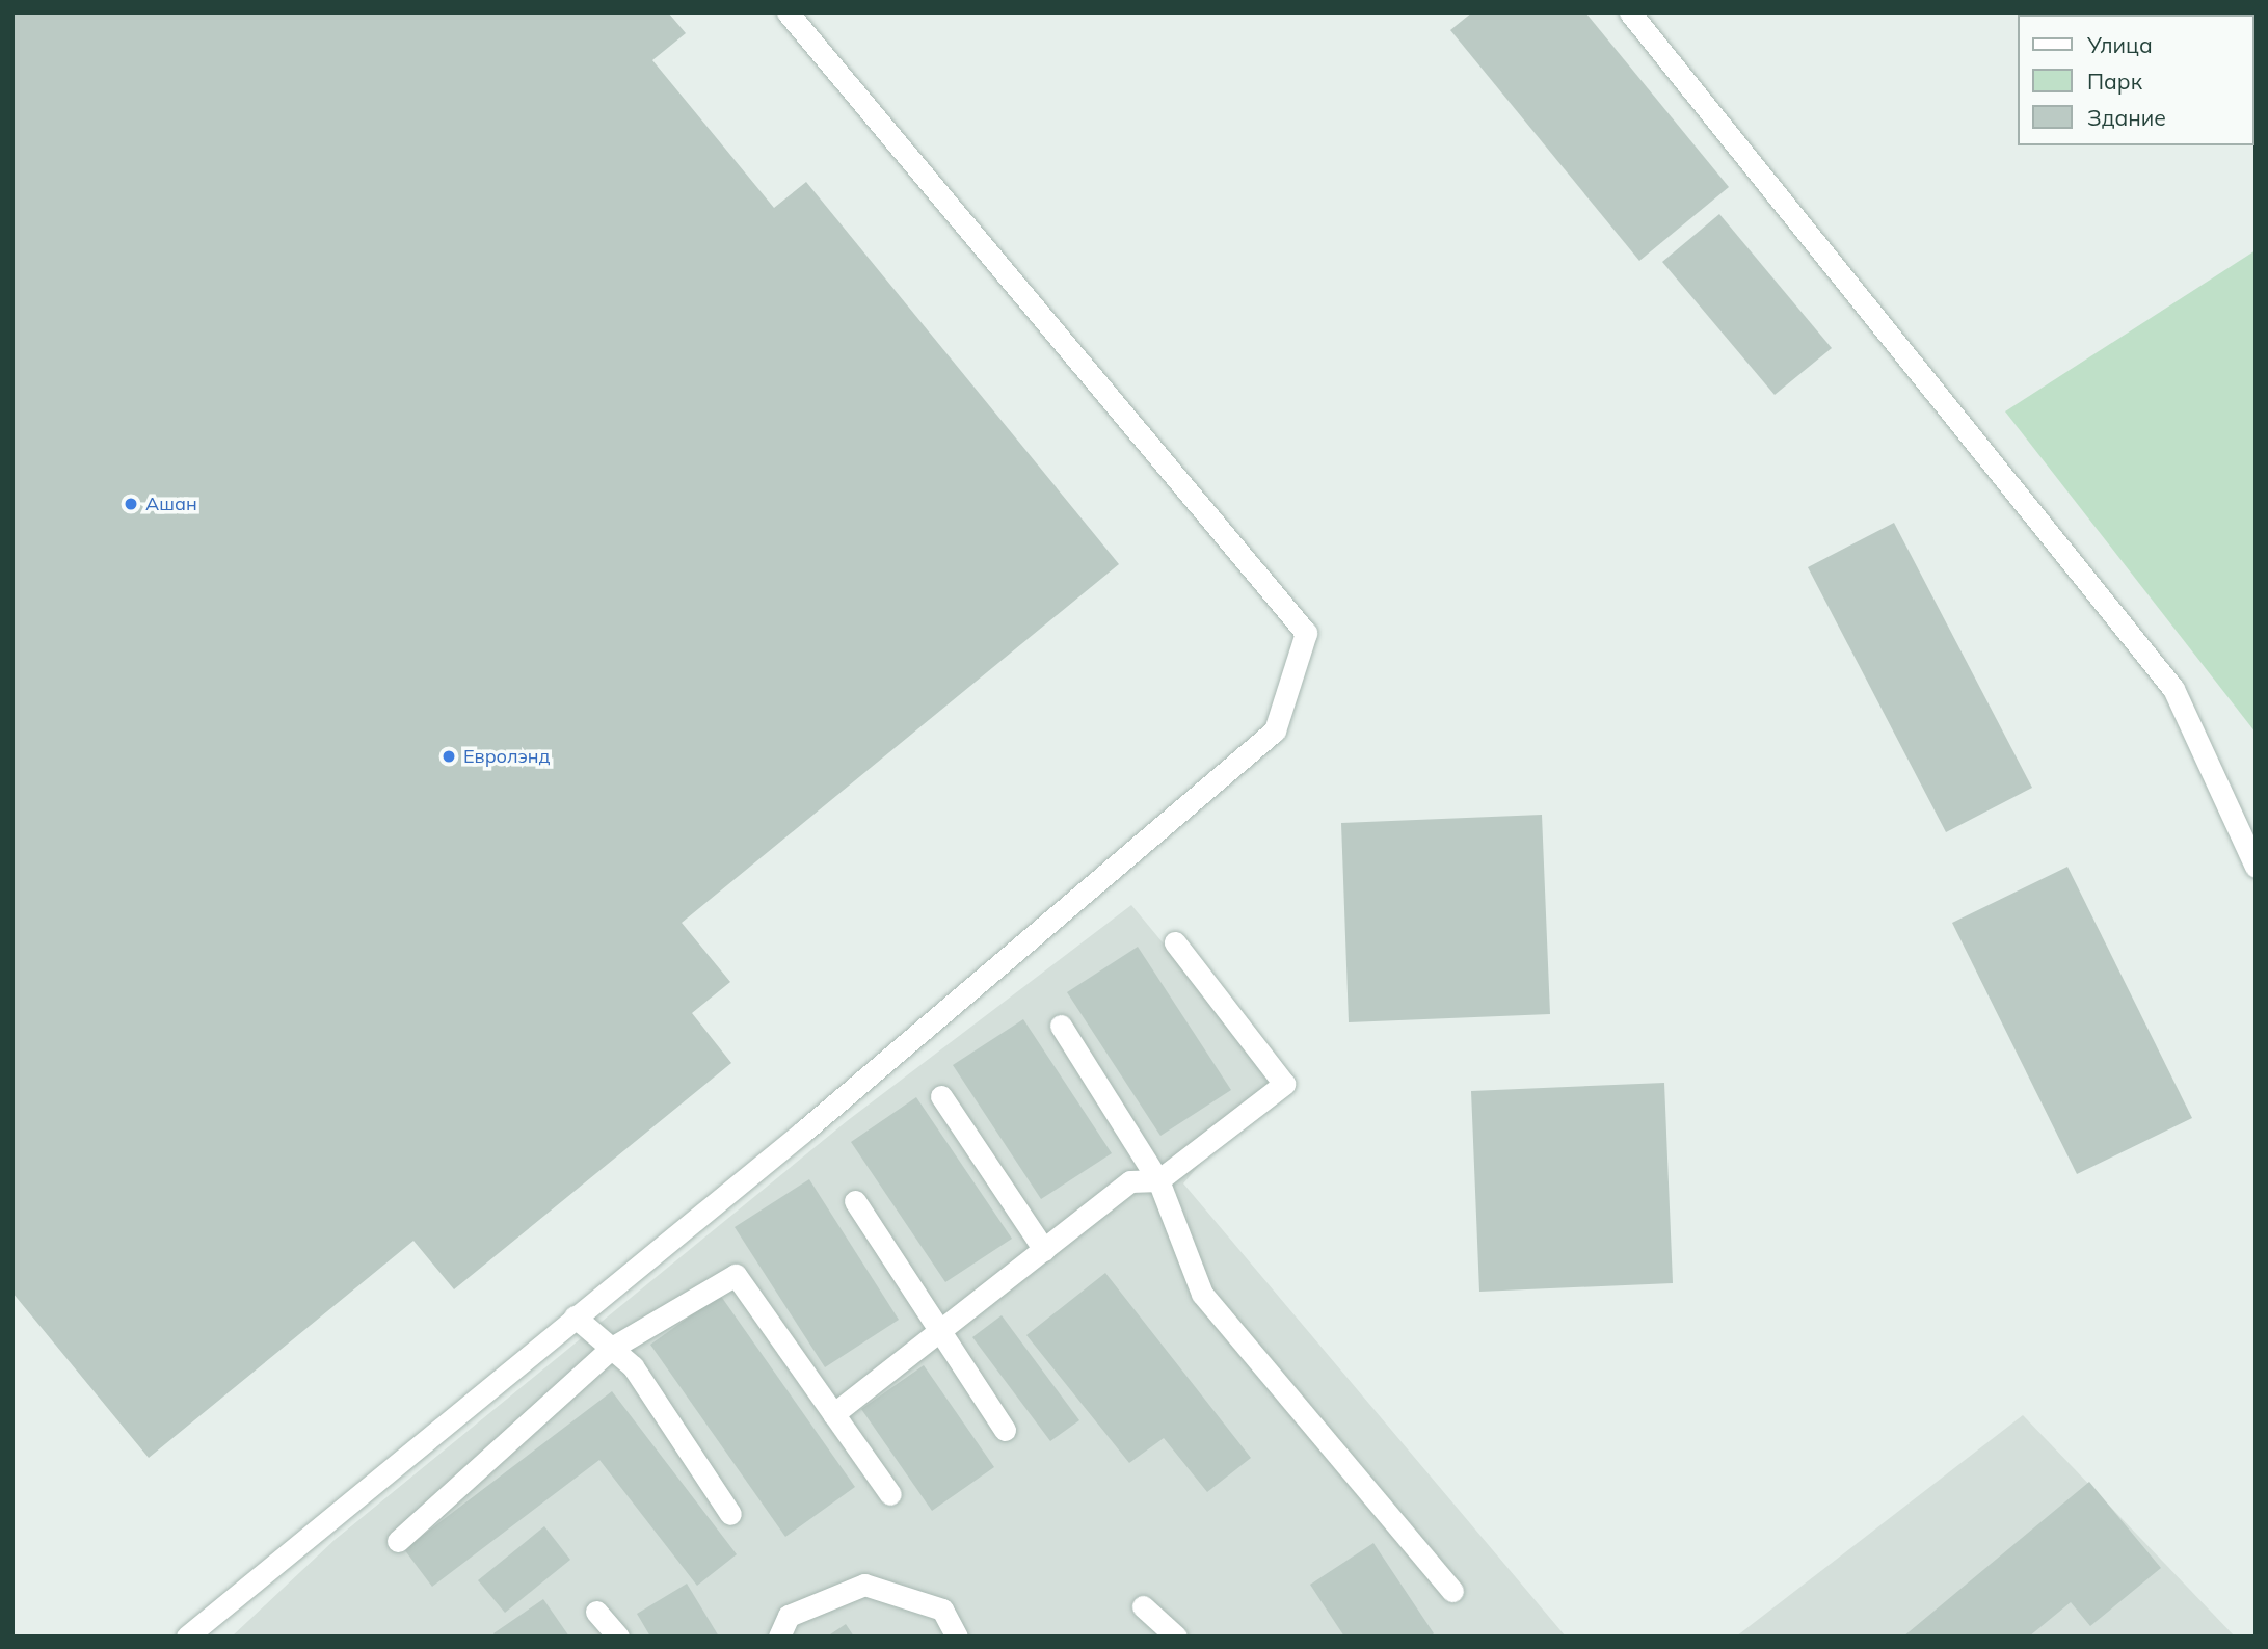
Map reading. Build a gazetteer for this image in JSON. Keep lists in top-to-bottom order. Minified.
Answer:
{"places":["Ашан","Евролэнд"],"legend":["Улица","Парк","Здание"]}
